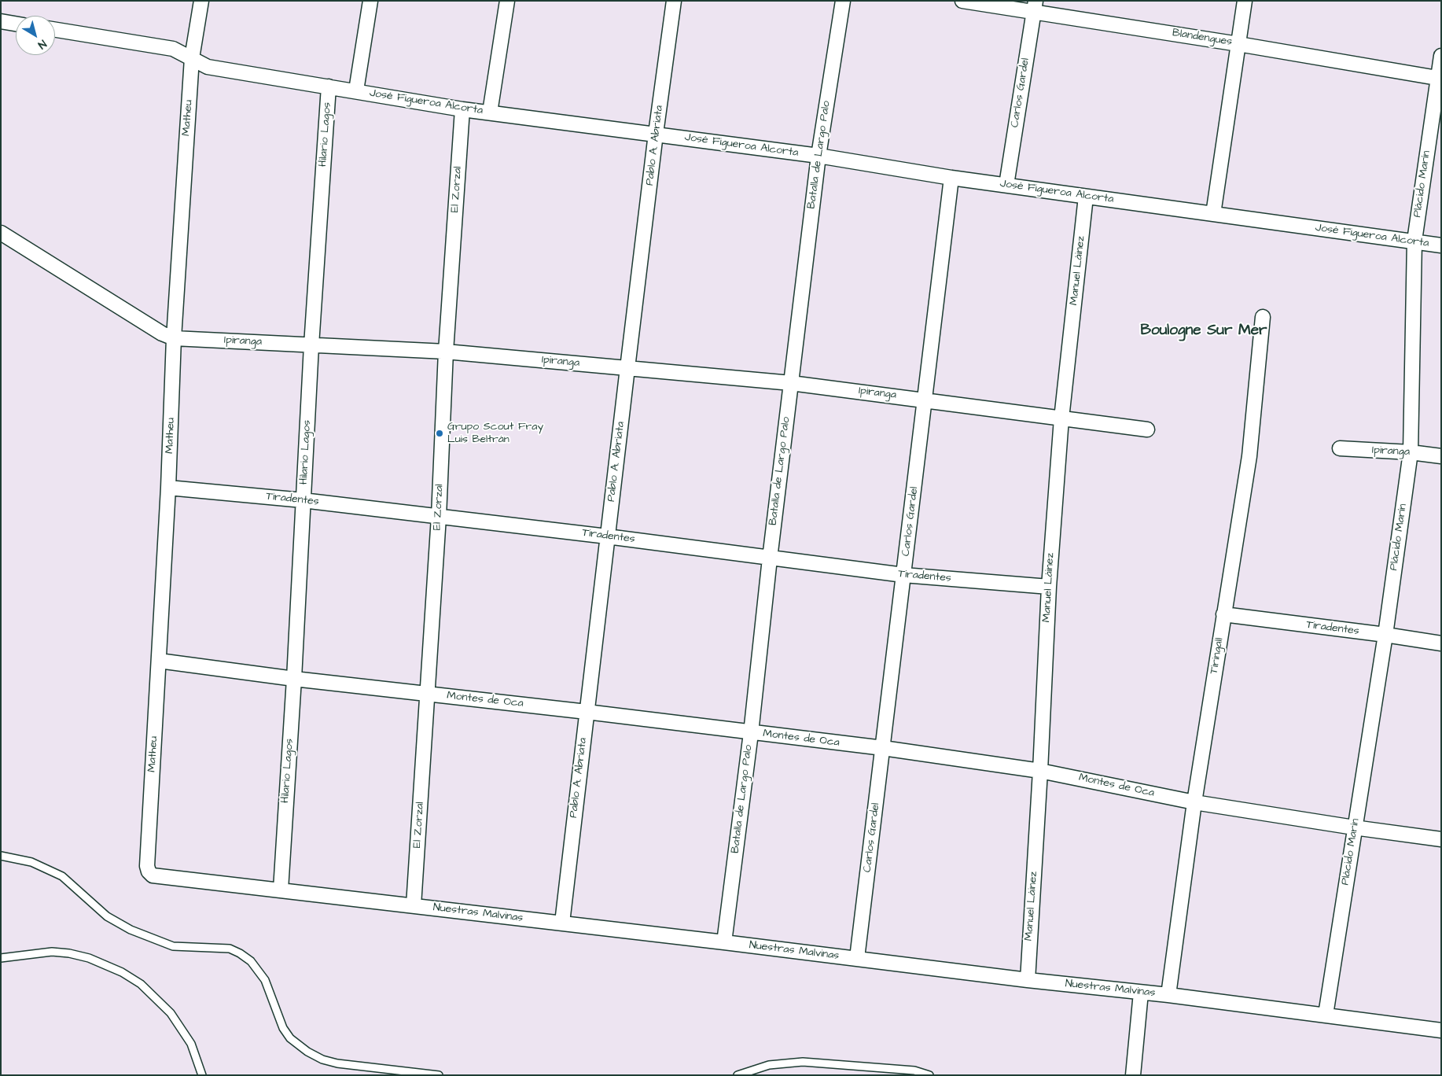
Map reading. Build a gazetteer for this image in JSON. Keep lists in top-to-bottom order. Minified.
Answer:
{"streets":{"street":["Blandengues","Carlos Gardel","José Figueroa Alcorta","Matheu","Hilario Lagos","Pablo A. Abriata","Batalla de Largo Palo","Plácido Marín","El Zorzal","Manuel Láinez","Ipiranga","Tiradentes","Tiringall","Montes de Oca","Nuestras Malvinas"]},"crossings":[["Blandengues","Carlos Gardel"],["Blandengues","Plácido Marín"],["Carlos Gardel","José Figueroa Alcorta"],["Carlos Gardel","Ipiranga"],["Carlos Gardel","Tiradentes"],["Carlos Gardel","Montes de Oca"],["Carlos Gardel","Nuestras Malvinas"],["José Figueroa Alcorta","Matheu"],["José Figueroa Alcorta","Hilario Lagos"],["José Figueroa Alcorta","Pablo A. Abriata"],["José Figueroa Alcorta","Batalla de Largo Palo"],["José Figueroa Alcorta","Plácido Marín"],["José Figueroa Alcorta","El Zorzal"],["José Figueroa Alcorta","Manuel Láinez"],["Matheu","Ipiranga"],["Matheu","Tiradentes"],["Matheu","Montes de Oca"],["Matheu","Nuestras Malvinas"],["Hilario Lagos","Ipiranga"],["Hilario Lagos","Tiradentes"],["Hilario Lagos","Montes de Oca"],["Hilario Lagos","Nuestras Malvinas"],["Pablo A. Abriata","Ipiranga"],["Pablo A. Abriata","Tiradentes"],["Pablo A. Abriata","Montes de Oca"],["Pablo A. Abriata","Nuestras Malvinas"],["Batalla de Largo Palo","Ipiranga"],["Batalla de Largo Palo","Tiradentes"],["Batalla de Largo Palo","Montes de Oca"],["Batalla de Largo Palo","Nuestras Malvinas"],["Plácido Marín","Ipiranga"],["Plácido Marín","Tiradentes"],["Plácido Marín","Montes de Oca"],["Plácido Marín","Nuestras Malvinas"],["El Zorzal","Ipiranga"],["El Zorzal","Tiradentes"],["El Zorzal","Montes de Oca"],["El Zorzal","Nuestras Malvinas"],["Manuel Láinez","Ipiranga"],["Manuel Láinez","Tiradentes"],["Manuel Láinez","Montes de Oca"],["Manuel Láinez","Nuestras Malvinas"],["Tiradentes","Tiringall"],["Tiringall","Montes de Oca"],["Tiringall","Nuestras Malvinas"]],"districts":["Boulogne Sur Mer"],"places":["Grupo Scout Fray Luis Beltrán"],"north":"bottom right"}
